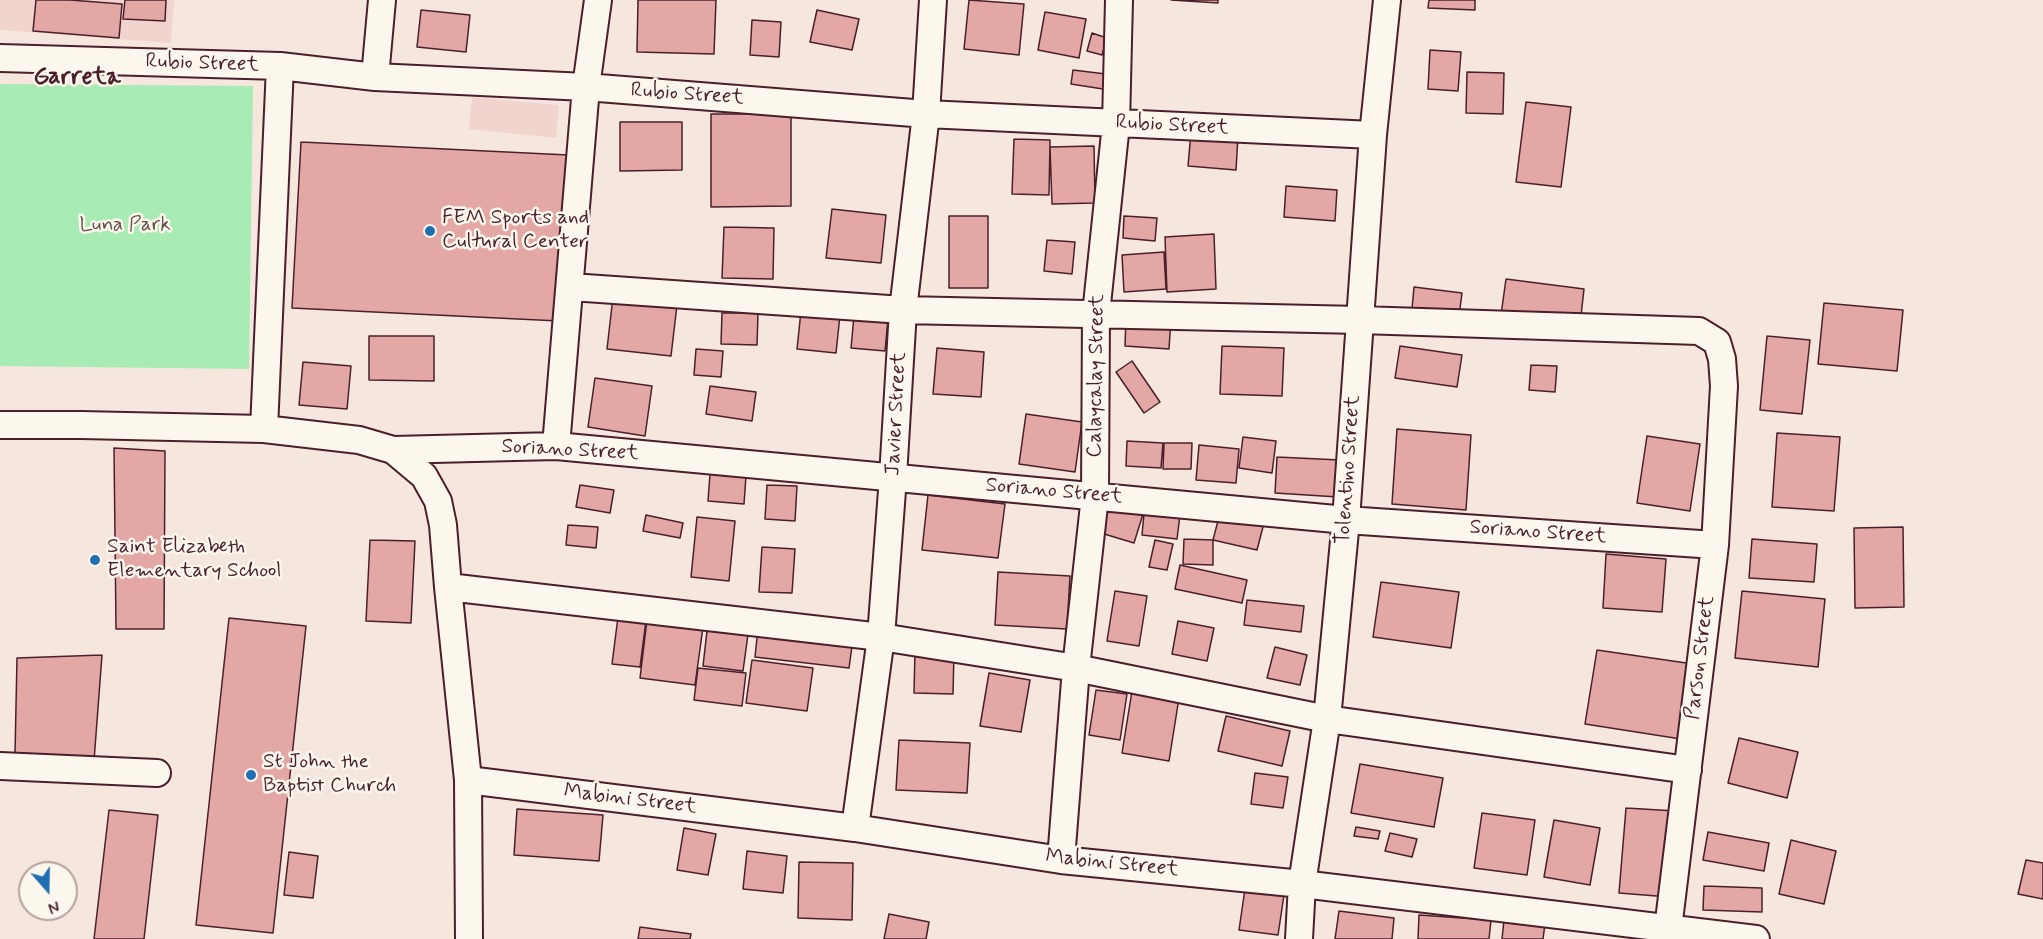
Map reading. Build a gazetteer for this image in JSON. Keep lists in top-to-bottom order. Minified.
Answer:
{"streets":{"street":["Rubio Street","Calaycalay Street","Javier Street","Soriano Street","Tolentino Street","Parson Street","Mabini Street"]},"crossings":[["Rubio Street","Calaycalay Street"],["Rubio Street","Javier Street"],["Rubio Street","Tolentino Street"],["Calaycalay Street","Soriano Street"],["Calaycalay Street","Parson Street"],["Calaycalay Street","Mabini Street"],["Javier Street","Soriano Street"],["Javier Street","Parson Street"],["Javier Street","Mabini Street"],["Soriano Street","Tolentino Street"],["Soriano Street","Parson Street"],["Tolentino Street","Parson Street"],["Tolentino Street","Mabini Street"],["Parson Street","Mabini Street"]],"districts":["Garreta"],"parks":["Luna Park"],"places":["FEM Sports and Cultural Center","Saint Elizabeth Elementary School","St John the Baptist Church"],"north":"bottom"}
